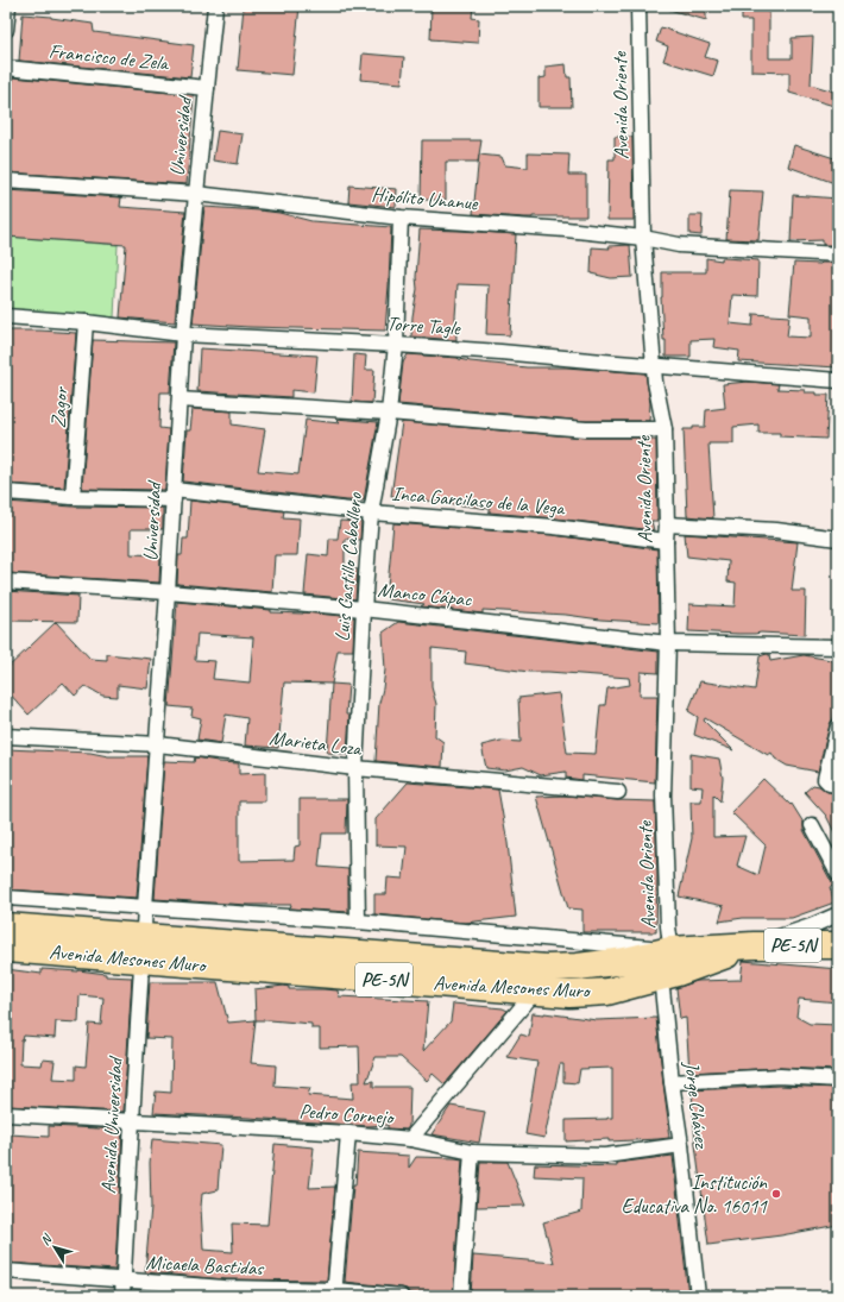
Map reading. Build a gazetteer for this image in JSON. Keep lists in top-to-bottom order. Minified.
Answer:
{"streets":{"highway":["PE-5N","Avenida Mesones Muro"],"street":["Francisco de Zela","Avenida Oriente","Universidad","Hipólito Unanue","Torre Tagle","Zagor","Inca Garcilaso de la Vega","Luis Castillo Caballero","Manco Cápac","Marieta Loza","Jorge Chávez","Pedro Cornejo","Avenida Universidad","Micaela Bastidas"]},"crossings":[["Francisco de Zela","Universidad"],["Avenida Oriente","Hipólito Unanue"],["Avenida Oriente","Torre Tagle"],["Avenida Oriente","Inca Garcilaso de la Vega"],["Avenida Oriente","Manco Cápac"],["Avenida Oriente","PE-5N"],["Avenida Oriente","Avenida Mesones Muro"],["Avenida Oriente","Jorge Chávez"],["Universidad","Hipólito Unanue"],["Universidad","Torre Tagle"],["Universidad","Inca Garcilaso de la Vega"],["Universidad","Manco Cápac"],["Universidad","Marieta Loza"],["Universidad","PE-5N"],["Universidad","Avenida Mesones Muro"],["Universidad","Avenida Universidad"],["Hipólito Unanue","Luis Castillo Caballero"],["Torre Tagle","Zagor"],["Torre Tagle","Luis Castillo Caballero"],["Zagor","Inca Garcilaso de la Vega"],["Inca Garcilaso de la Vega","Luis Castillo Caballero"],["Luis Castillo Caballero","Manco Cápac"],["Luis Castillo Caballero","Marieta Loza"],["PE-5N","Avenida Mesones Muro"],["PE-5N","Jorge Chávez"],["PE-5N","Avenida Universidad"],["Avenida Mesones Muro","Jorge Chávez"],["Avenida Mesones Muro","Avenida Universidad"],["Jorge Chávez","Pedro Cornejo"],["Pedro Cornejo","Avenida Universidad"],["Avenida Universidad","Micaela Bastidas"]],"places":["Institución Educativa No. 16011"],"north":"top left"}
